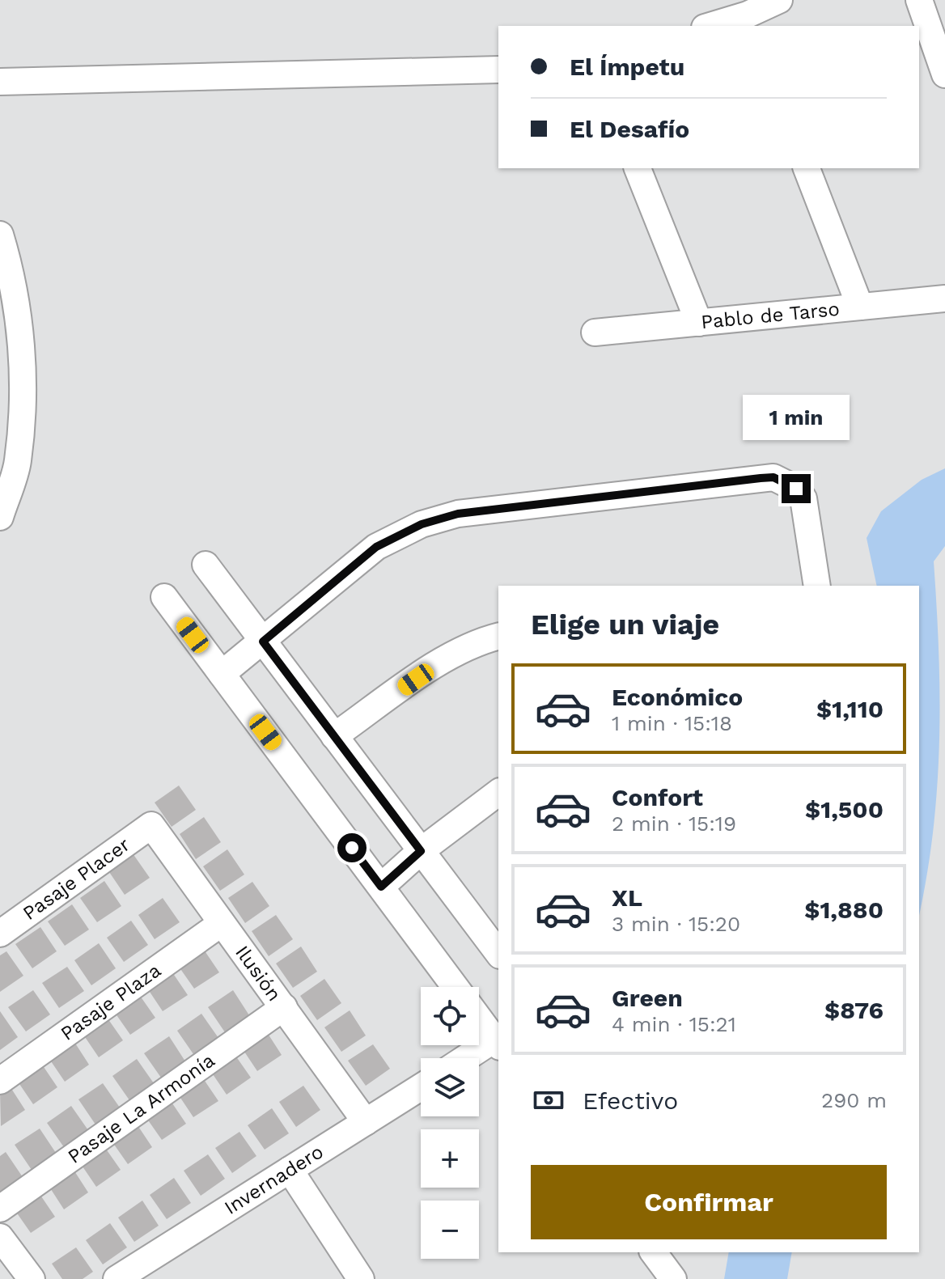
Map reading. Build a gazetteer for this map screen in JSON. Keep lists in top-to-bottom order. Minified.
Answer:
{"streets":{"street":["Pablo de Tarso","Pasaje Placer","Ilusión","Pasaje Plaza","Pasaje La Armonía","Invernadero"]},"crossings":[["Pasaje Placer","Ilusión"],["Ilusión","Pasaje Plaza"],["Ilusión","Pasaje La Armonía"],["Ilusión","Invernadero"]],"page":{"banner":["El Ímpetu","El Desafío"],"bubble":"1 min","heading":"Elige un viaje","list":[{"name":"Económico","note":"1 min · 15:18","value":"$1,110"},{"name":"Confort","note":"2 min · 15:19","value":"$1,500"},{"name":"XL","note":"3 min · 15:20","value":"$1,880"},{"name":"Green","note":"4 min · 15:21","value":"$876"}],"map_buttons":["+","−"],"pay":["Efectivo","290 m"],"buttons":"Confirmar"}}
